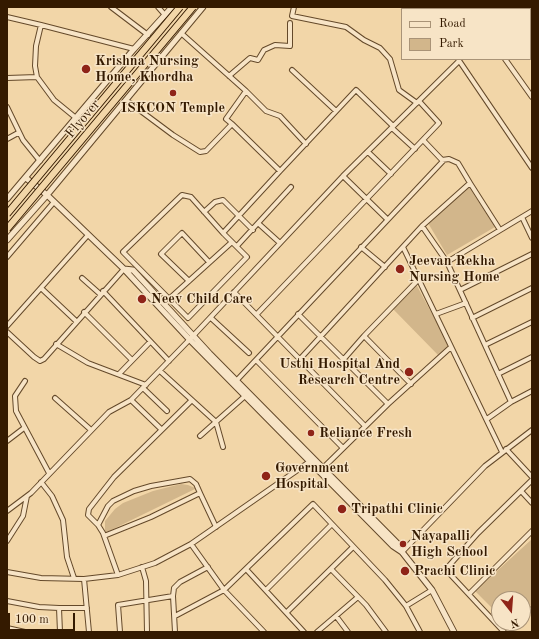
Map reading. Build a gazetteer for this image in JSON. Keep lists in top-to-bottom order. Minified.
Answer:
{"streets":{"highway":["Flyover"]},"places":["Krishna Nursing Home, Khordha","ISKCON Temple","Jeevan Rekha Nursing Home","Neev Child Care","Usthi Hospital And Research Centre","Reliance Fresh","Government Hospital","Tripathi Clinic","Nayapalli High School","Prachi Clinic"],"legend":["Road","Park"],"scale_bar":"100 m","north":"bottom"}
